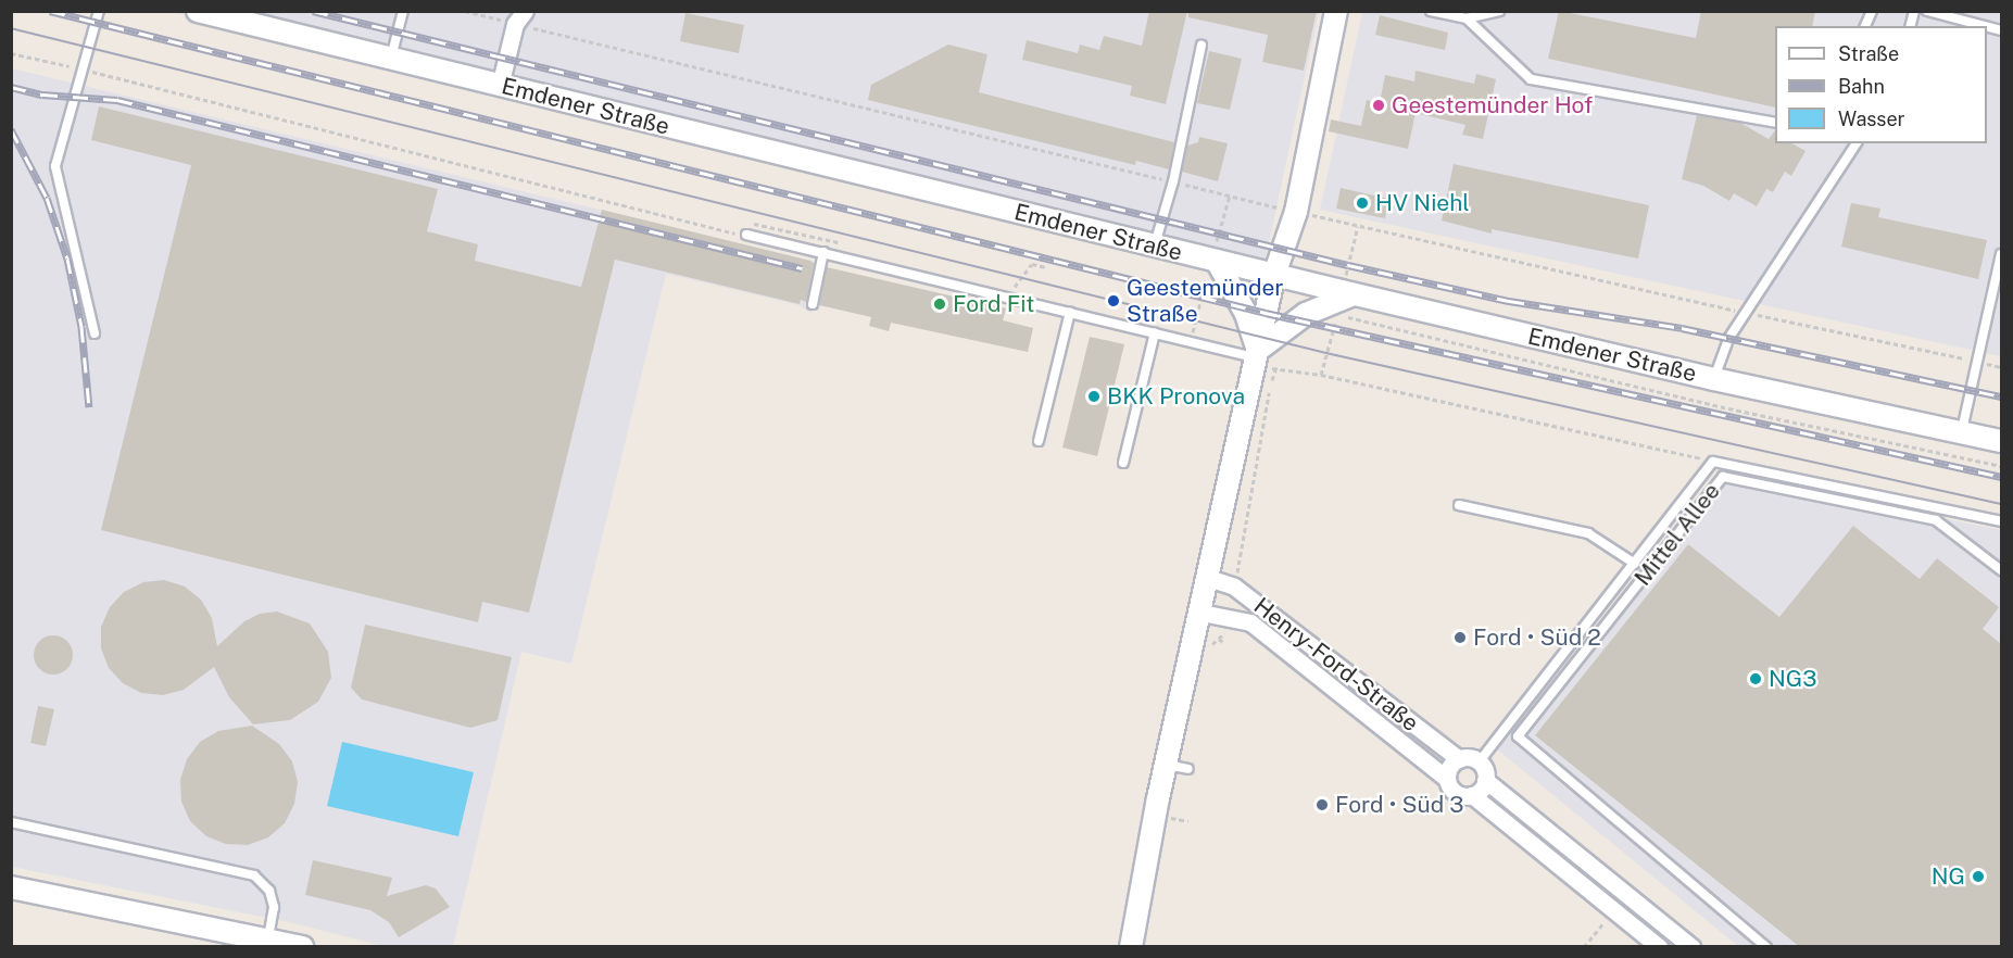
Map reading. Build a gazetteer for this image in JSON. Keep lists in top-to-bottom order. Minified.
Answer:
{"streets":{"street":["Emdener Straße","Henry-Ford-Straße"],"lane":["Mittel Allee"]},"places":["Geestemünder Hof","HV Niehl","Geestemünder Straße","Ford Fit","BKK Pronova","Ford • Süd 2","NG3","Ford • Süd 3","NG"],"legend":["Straße","Bahn","Wasser"]}
